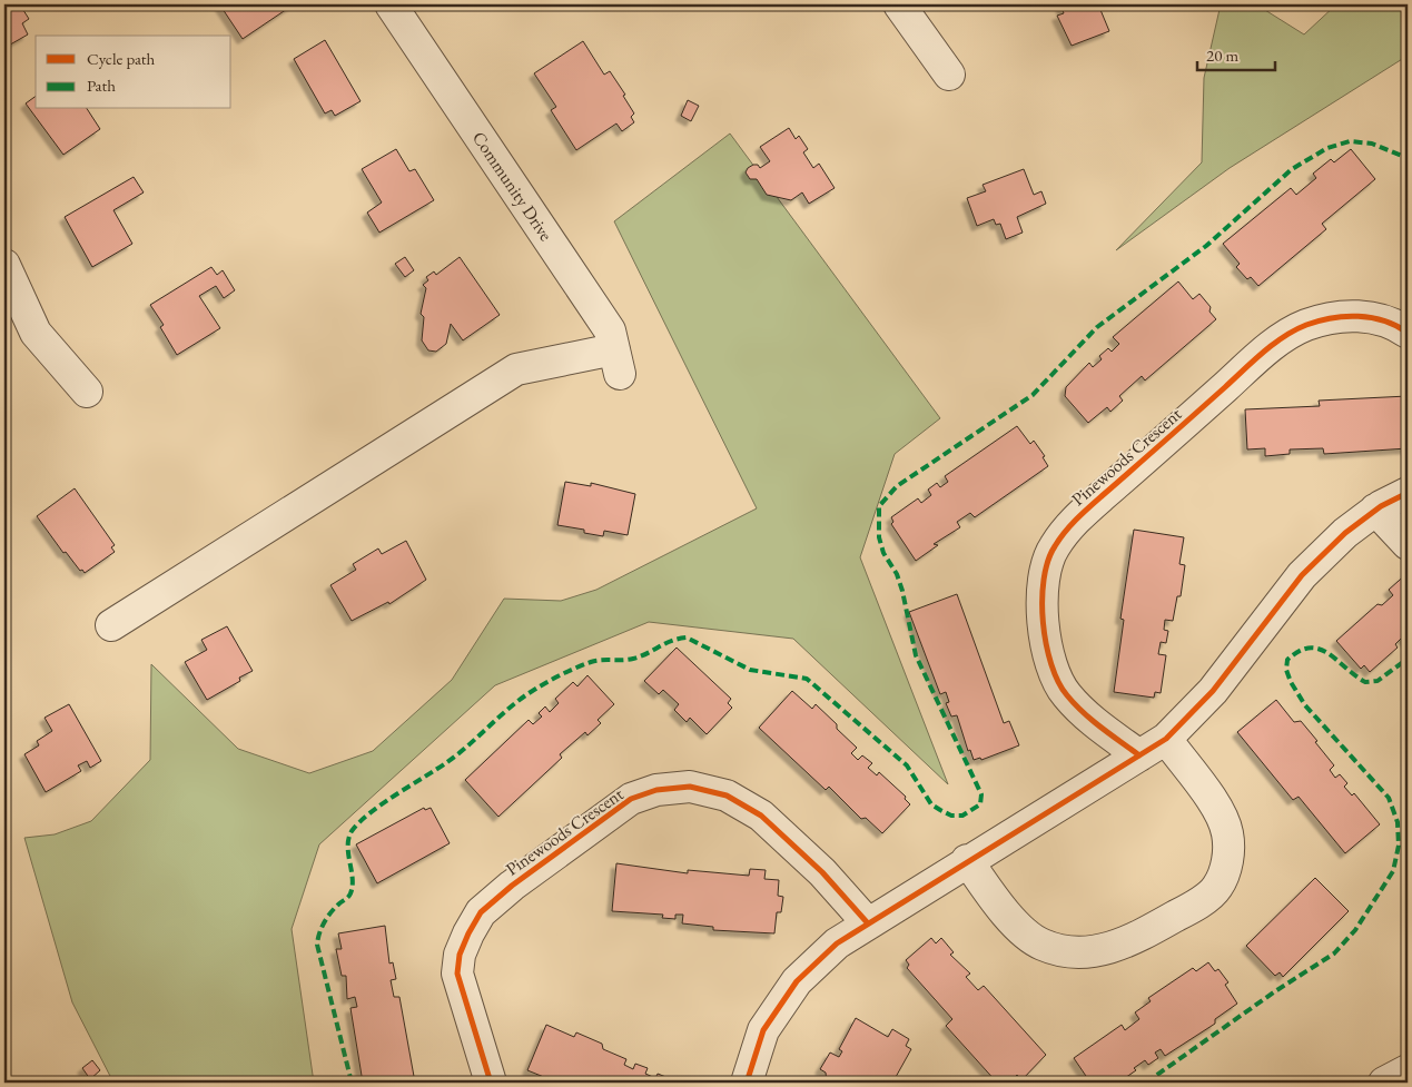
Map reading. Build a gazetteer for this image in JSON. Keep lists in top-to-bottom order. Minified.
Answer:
{"streets":{"street":["Community Drive","Pinewoods Crescent"]},"legend":["Cycle path","Path"],"scale_bar":"20 m"}
